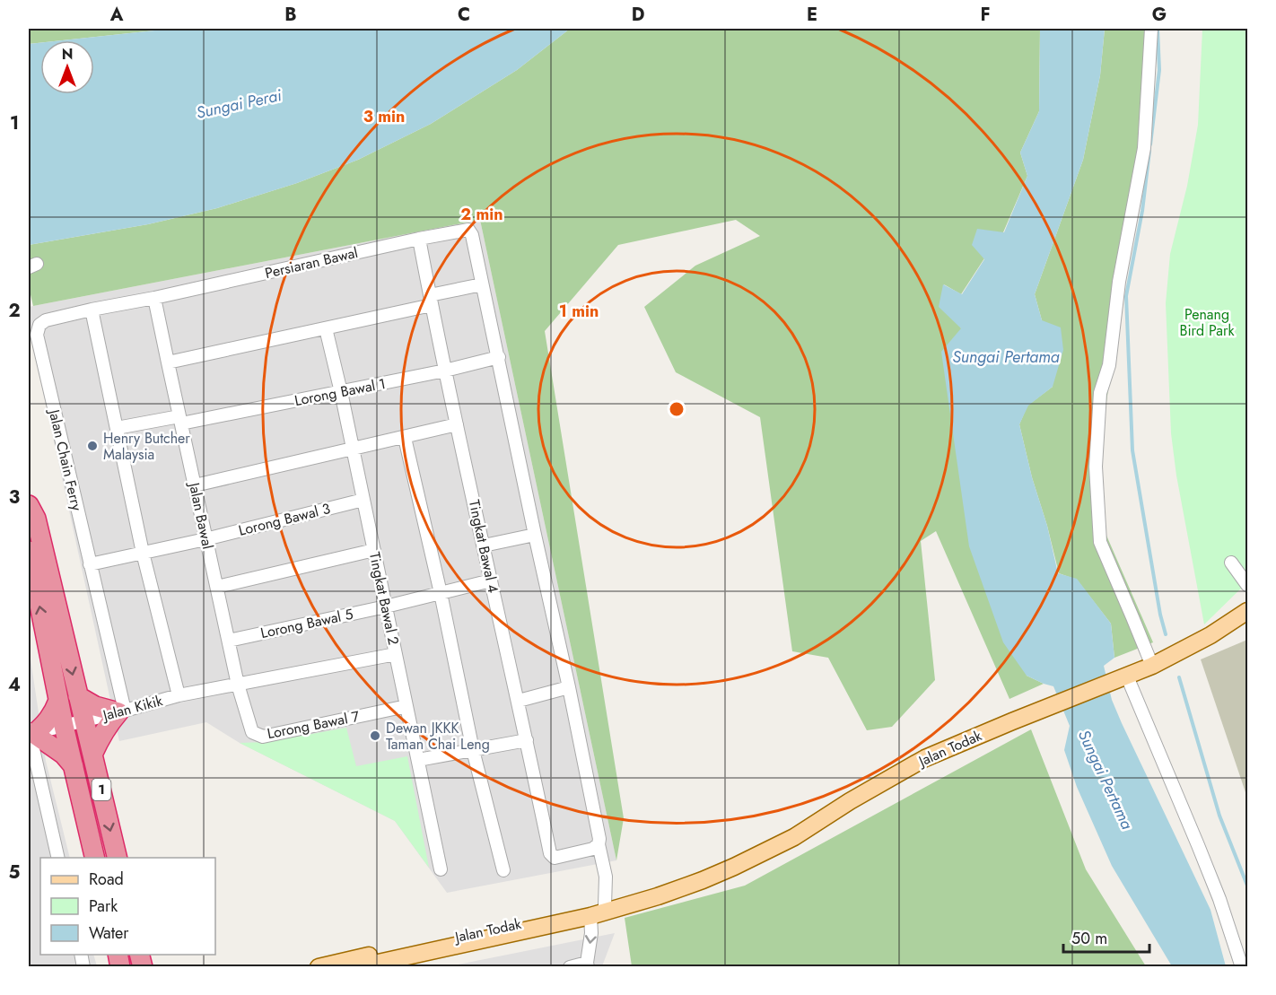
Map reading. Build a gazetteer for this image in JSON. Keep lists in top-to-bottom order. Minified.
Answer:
{"streets":{"highway":["1"],"main road":["Jalan Todak"],"street":["Persiaran Bawal","Lorong Bawal 1","Jalan Chain Ferry","Jalan Bawal","Lorong Bawal 3","Tingkat Bawal 4","Tingkat Bawal 2","Lorong Bawal 5","Jalan Kikik","Lorong Bawal 7"]},"crossings":[["Persiaran Bawal","Jalan Chain Ferry"],["Persiaran Bawal","Jalan Bawal"],["Persiaran Bawal","Tingkat Bawal 4"],["Lorong Bawal 1","Jalan Bawal"],["Lorong Bawal 1","Tingkat Bawal 4"],["Lorong Bawal 1","Tingkat Bawal 2"],["Jalan Chain Ferry","Jalan Bawal"],["Jalan Chain Ferry","Lorong Bawal 3"],["Jalan Chain Ferry","Jalan Kikik"],["Jalan Bawal","Lorong Bawal 3"],["Jalan Bawal","Lorong Bawal 5"],["Jalan Bawal","Jalan Kikik"],["Jalan Bawal","Lorong Bawal 7"],["Lorong Bawal 3","Tingkat Bawal 2"],["Tingkat Bawal 4","Lorong Bawal 5"],["Tingkat Bawal 2","Lorong Bawal 5"],["Tingkat Bawal 2","Jalan Kikik"],["Tingkat Bawal 2","Lorong Bawal 7"],["Jalan Kikik","1"]],"water":["Sungai Perai","Sungai Pertama"],"parks":["Penang Bird Park"],"places":["Henry Butcher Malaysia","Dewan JKKK Taman Chai Leng"],"legend":["Road","Park","Water"],"scale_bar":"50 m","north":"top","grid":{"columns":["A","B","C","D","E","F","G"],"rows":["1","2","3","4","5"]},"rings":["3 min","2 min","1 min"]}
